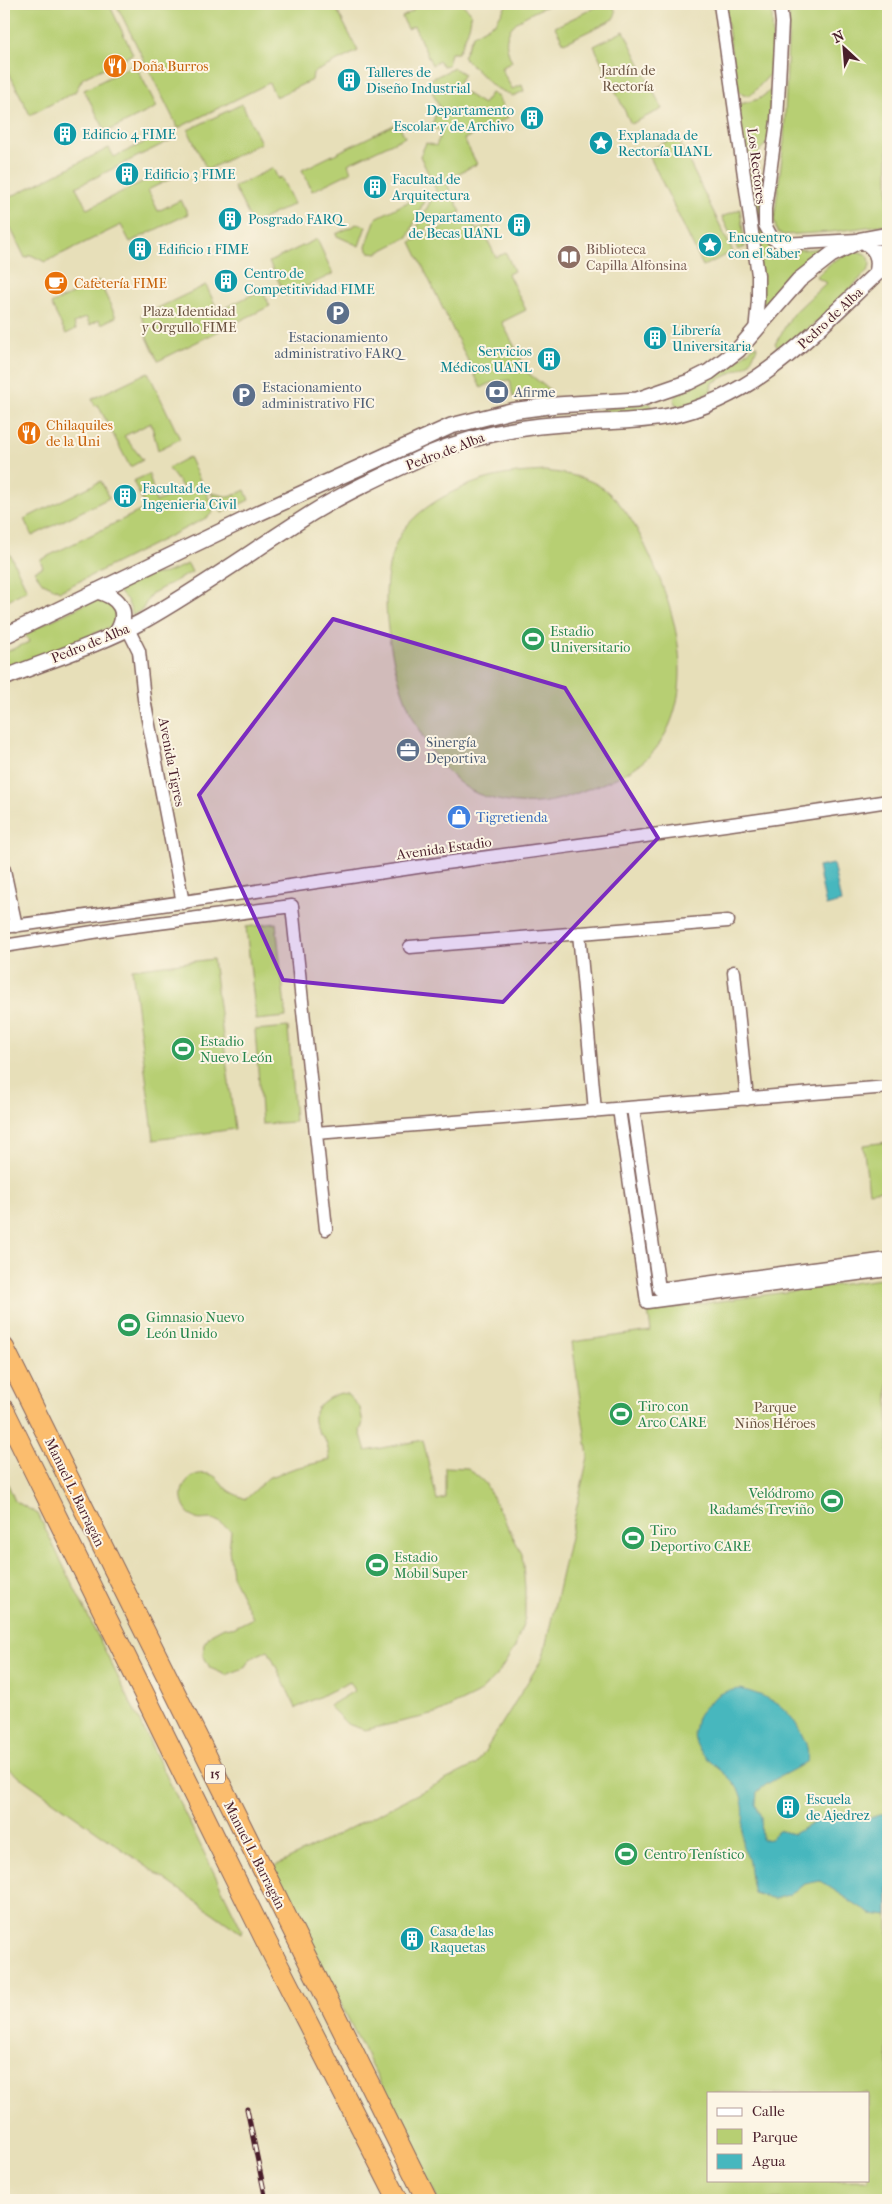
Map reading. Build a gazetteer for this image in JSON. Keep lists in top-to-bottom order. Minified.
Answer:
{"streets":{"highway":["Manuel L. Barragán","15"],"street":["Los Rectores","Pedro de Alba","Avenida Tigres","Avenida Estadio"]},"crossings":[["Los Rectores","Pedro de Alba"],["Pedro de Alba","Avenida Tigres"],["Avenida Tigres","Avenida Estadio"]],"parks":["Jardín de Rectoría","Plaza Identidad y Orgullo FIME","Parque Niños Héroes"],"places":{"restaurant":["Doña Burros","Chilaquiles de la Uni"],"building":["Talleres de Diseño Industrial","Departamento Escolar y de Archivo","Edificio 4 FIME","Edificio 3 FIME","Facultad de Arquitectura","Posgrado FARQ","Departamento de Becas UANL","Edificio 1 FIME","Centro de Competitividad FIME","Librería Universitaria","Servicios Médicos UANL","Facultad de Ingenieria Civil","Escuela de Ajedrez","Casa de las Raquetas"],"place":["Explanada de Rectoría UANL","Encuentro con el Saber"],"library":["Biblioteca Capilla Alfonsina"],"cafe":["Cafetería FIME"],"parking":["Estacionamiento administrativo FARQ","Estacionamiento administrativo FIC"],"bank":["Afirme"],"sports":["Estadio Universitario","Estadio Nuevo León","Gimnasio Nuevo León Unido","Tiro con Arco CARE","Velódromo Radamés Treviño","Tiro Deportivo CARE","Estadio Mobil Super","Centro Tenístico"],"office":["Sinergía Deportiva"],"shop":["Tigretienda"]},"legend":["Calle","Parque","Agua"],"north":"top left"}
